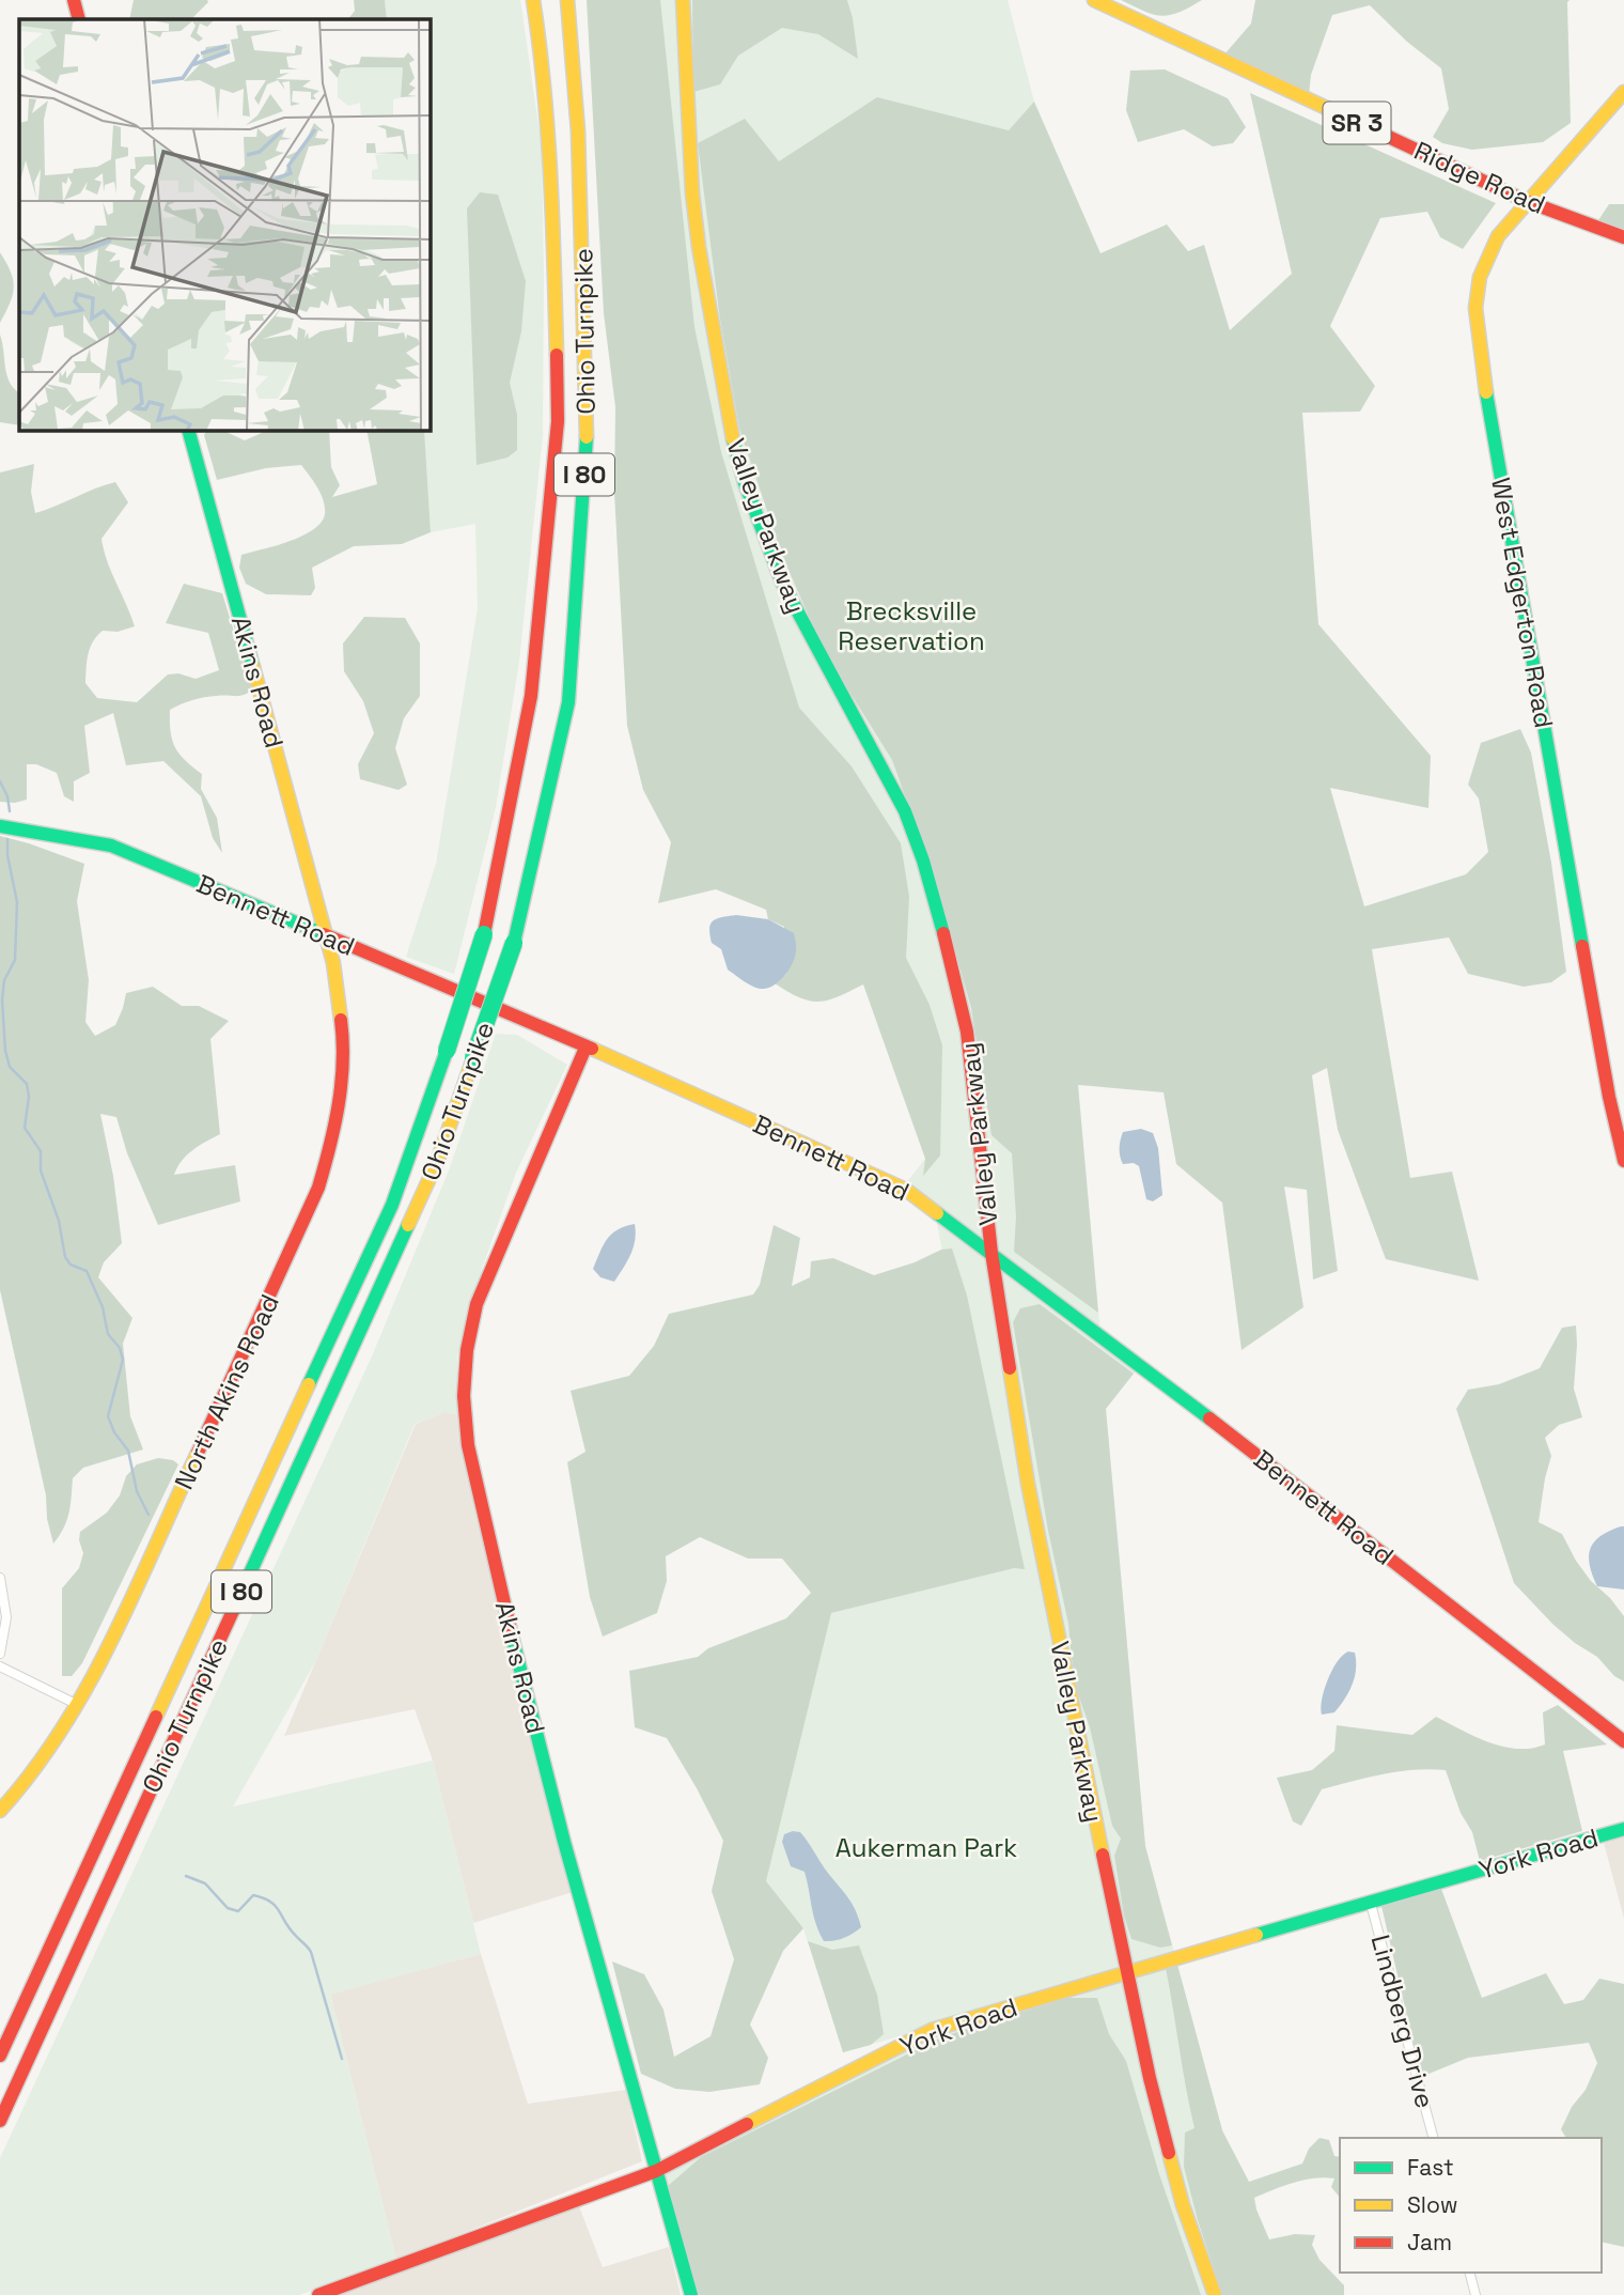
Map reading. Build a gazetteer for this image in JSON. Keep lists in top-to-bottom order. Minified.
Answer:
{"streets":{"main road":["SR 3","Ridge Road","Ohio Turnpike","I 80","Valley Parkway","West Edgerton Road","Akins Road","Bennett Road","North Akins Road","York Road"],"street":["Lindberg Drive"]},"crossings":[["Ridge Road","West Edgerton Road"],["Valley Parkway","Bennett Road"],["Valley Parkway","York Road"],["Akins Road","Bennett Road"],["Akins Road","North Akins Road"],["Akins Road","York Road"],["Bennett Road","North Akins Road"],["York Road","Lindberg Drive"]],"parks":["Brecksville Reservation","Aukerman Park"],"legend":["Fast","Slow","Jam"]}
